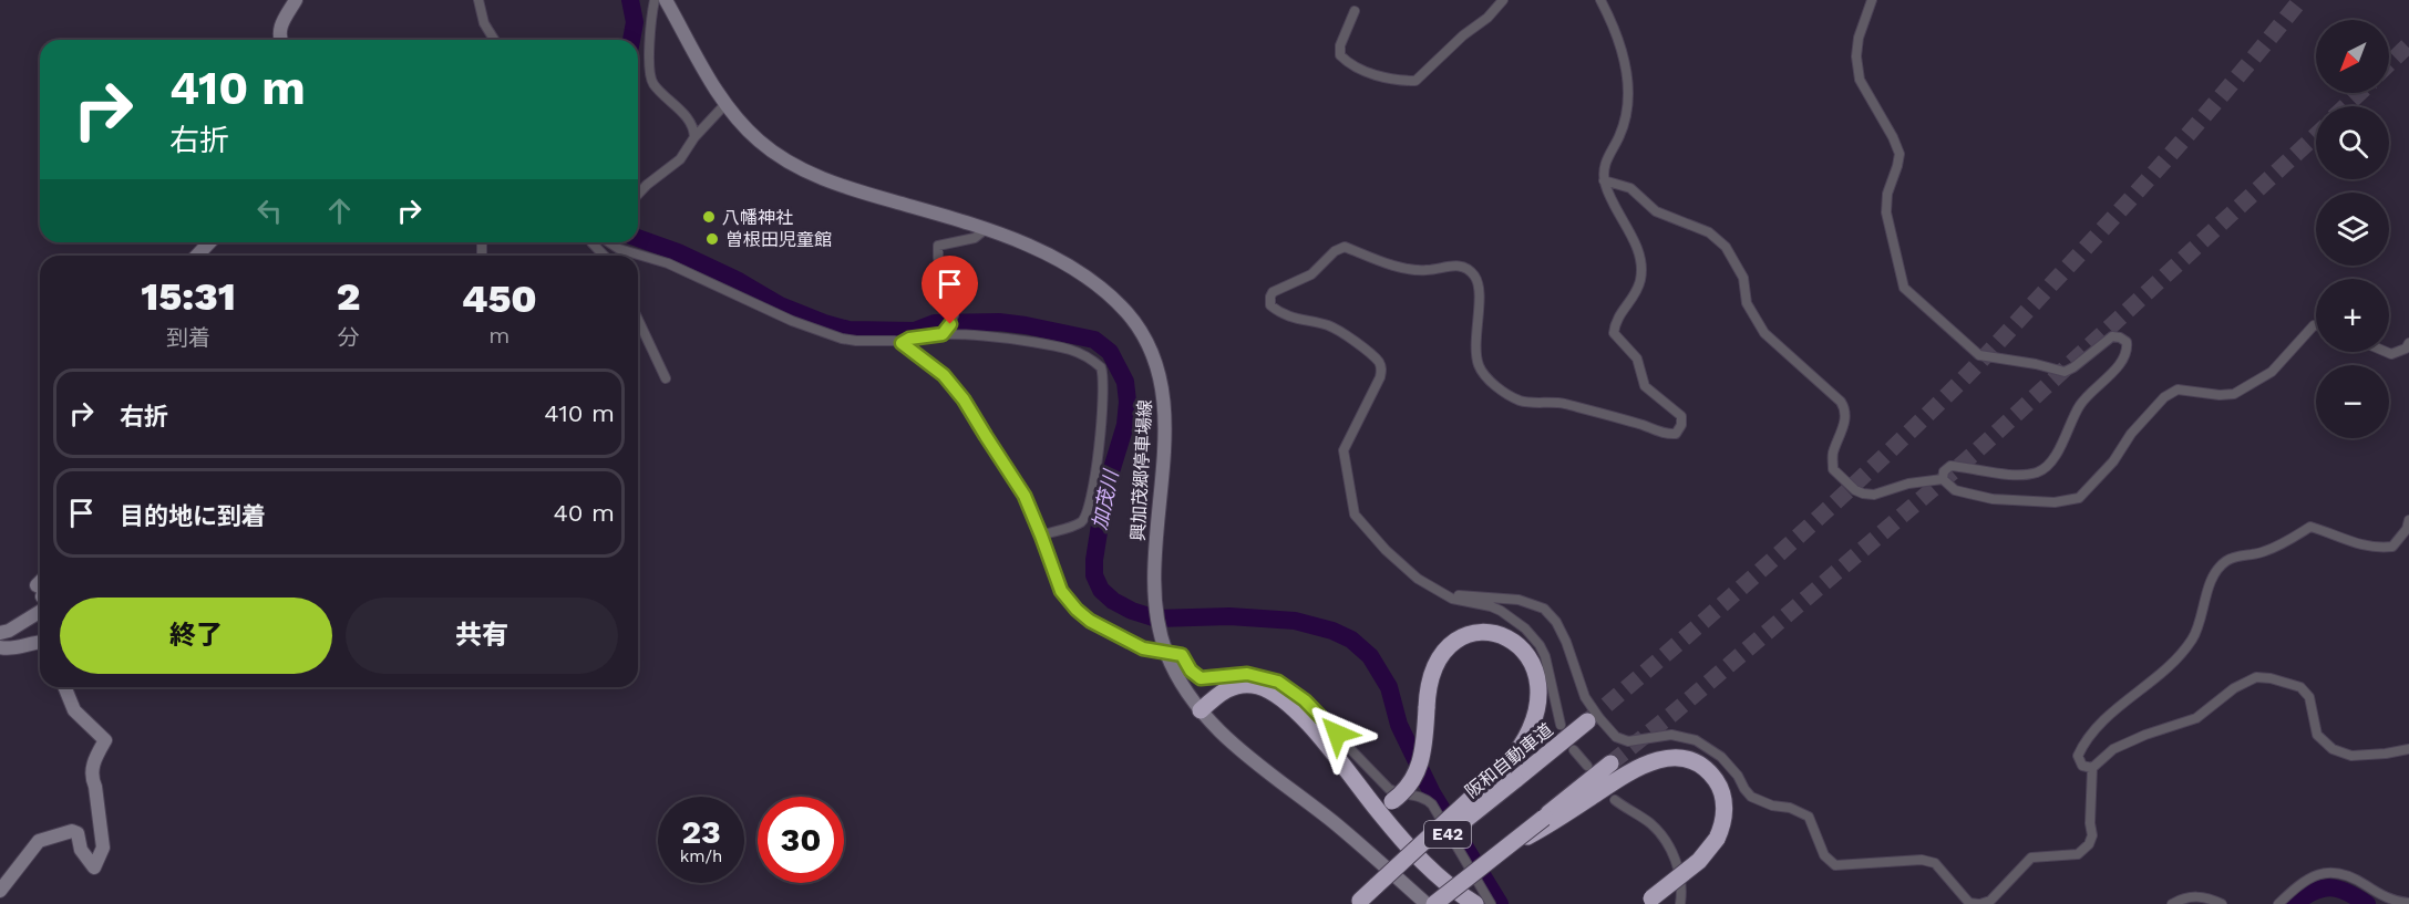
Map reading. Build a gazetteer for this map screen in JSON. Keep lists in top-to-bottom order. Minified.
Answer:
{"streets":{"highway":["阪和自動車道","E42"],"main road":["興加茂郷停車場線"]},"water":["加茂川"],"places":["八幡神社","曽根田児童館"],"north":"bottom left","page":{"map_buttons":["+","−"],"turn":["410 m","右折"],"eta":["15:31","到着","2","分","450","m"],"list":[{"name":"右折","value":"410 m"},{"name":"目的地に到着","value":"40 m"}],"buttons":["終了","共有"],"speed":"23 km/h","limit":"30"}}
